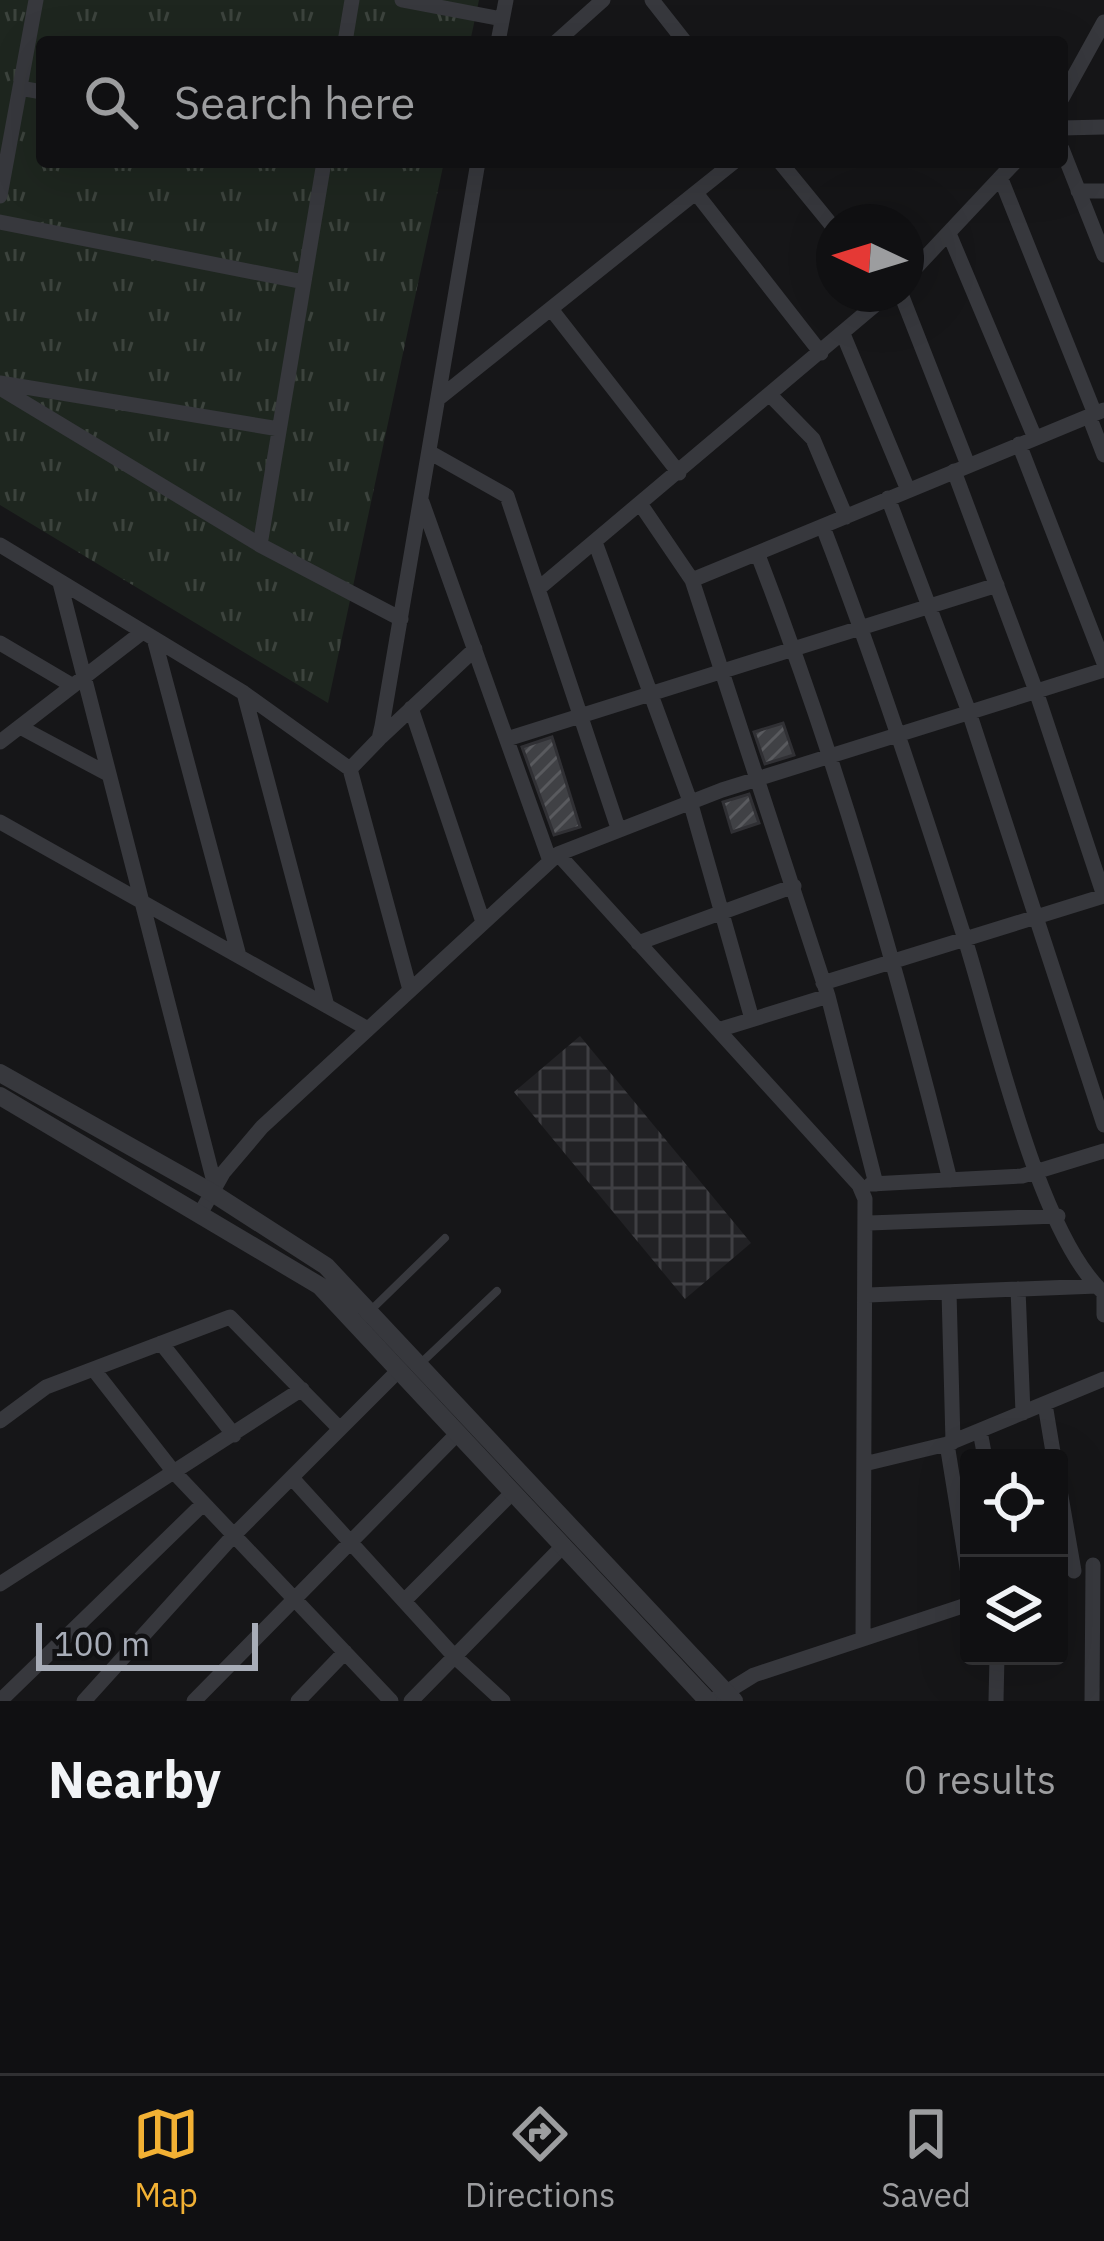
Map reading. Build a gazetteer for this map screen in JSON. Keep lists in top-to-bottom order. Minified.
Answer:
{"scale_bar":"100 m","north":"left","page":{"search":"Search here","scale":"100 m","heading":["Nearby","0 results"],"nav":["Map","Directions","Saved"]}}
